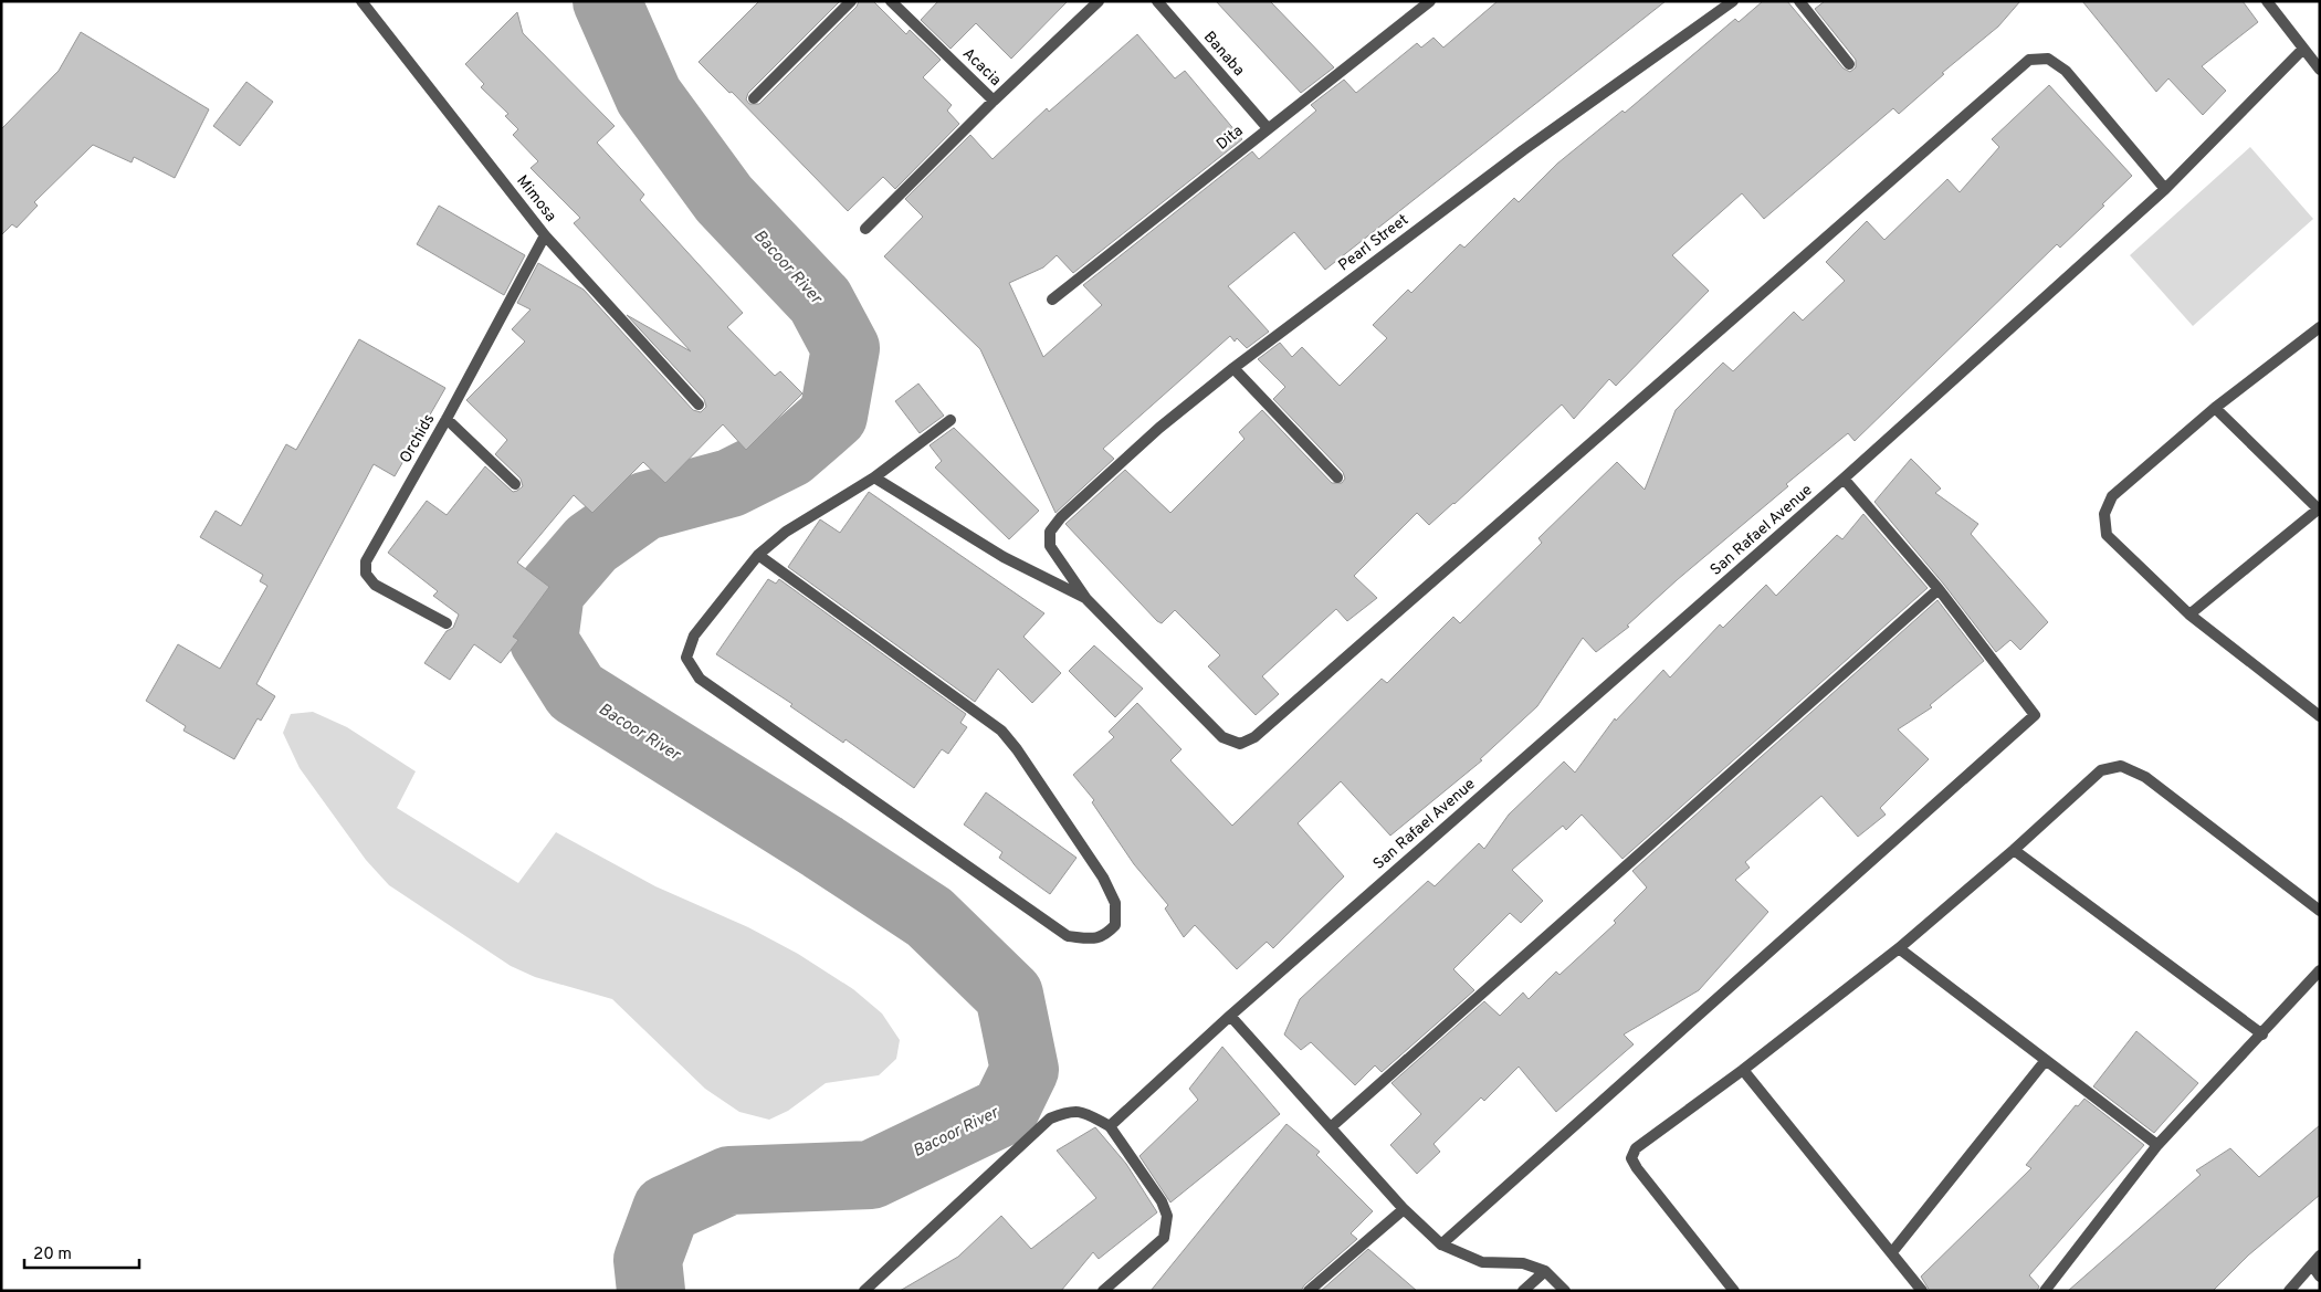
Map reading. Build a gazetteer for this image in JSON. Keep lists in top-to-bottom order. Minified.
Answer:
{"streets":{"street":["Banaba","Acacia","Dita","Mimosa","Pearl Street","Orchids","San Rafael Avenue"]},"crossings":[["Banaba","Dita"],["Mimosa","Orchids"]],"water":["Bacoor River"],"scale_bar":"20 m"}
